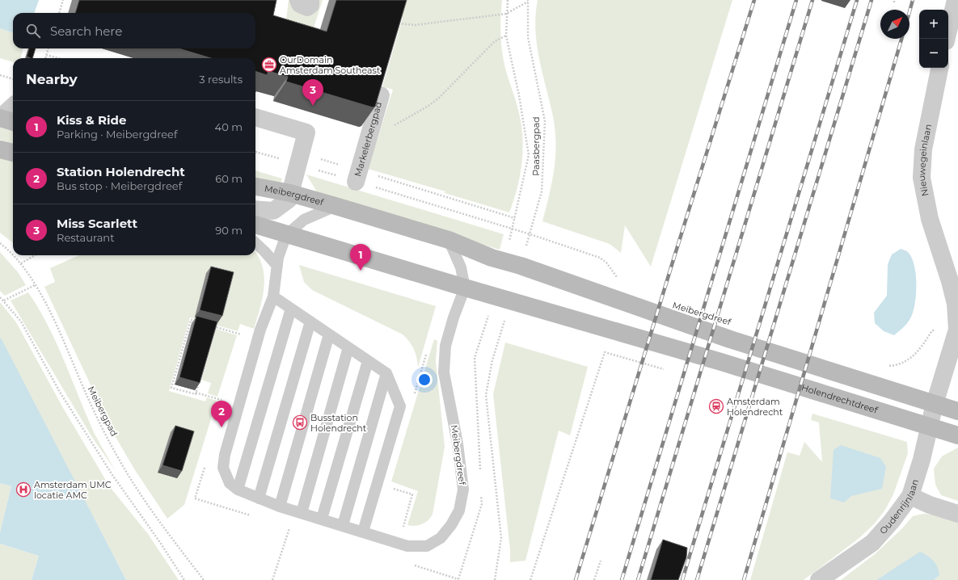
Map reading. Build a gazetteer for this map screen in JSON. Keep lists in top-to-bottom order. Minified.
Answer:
{"streets":{"main road":["Meibergdreef","Holendrechtdreef"],"street":["Markelerbergpad","Nieuwegeinlaan","Oudenrijnlaan"],"path":["Paasbergpad","Meibergpad"]},"crossings":[["Paasbergpad","Meibergdreef"],["Nieuwegeinlaan","Meibergdreef"],["Nieuwegeinlaan","Oudenrijnlaan"],["Meibergdreef","Oudenrijnlaan"],["Holendrechtdreef","Oudenrijnlaan"]],"places":{"office":["OurDomain Amsterdam Southeast"],"station":["Amsterdam Holendrecht"],"bus stop":["Busstation Holendrecht"],"hospital":["Amsterdam UMC locatie AMC"]},"north":"top right","page":{"map_buttons":["+","−"],"search":"Search here","heading":["Nearby","3 results"],"pins":["3","1","2"],"list":[{"mark":"1","name":"Kiss & Ride","note":"Parking · Meibergdreef","value":"40 m"},{"mark":"2","name":"Station Holendrecht","note":"Bus stop · Meibergdreef","value":"60 m"},{"mark":"3","name":"Miss Scarlett","note":"Restaurant","value":"90 m"}]}}
